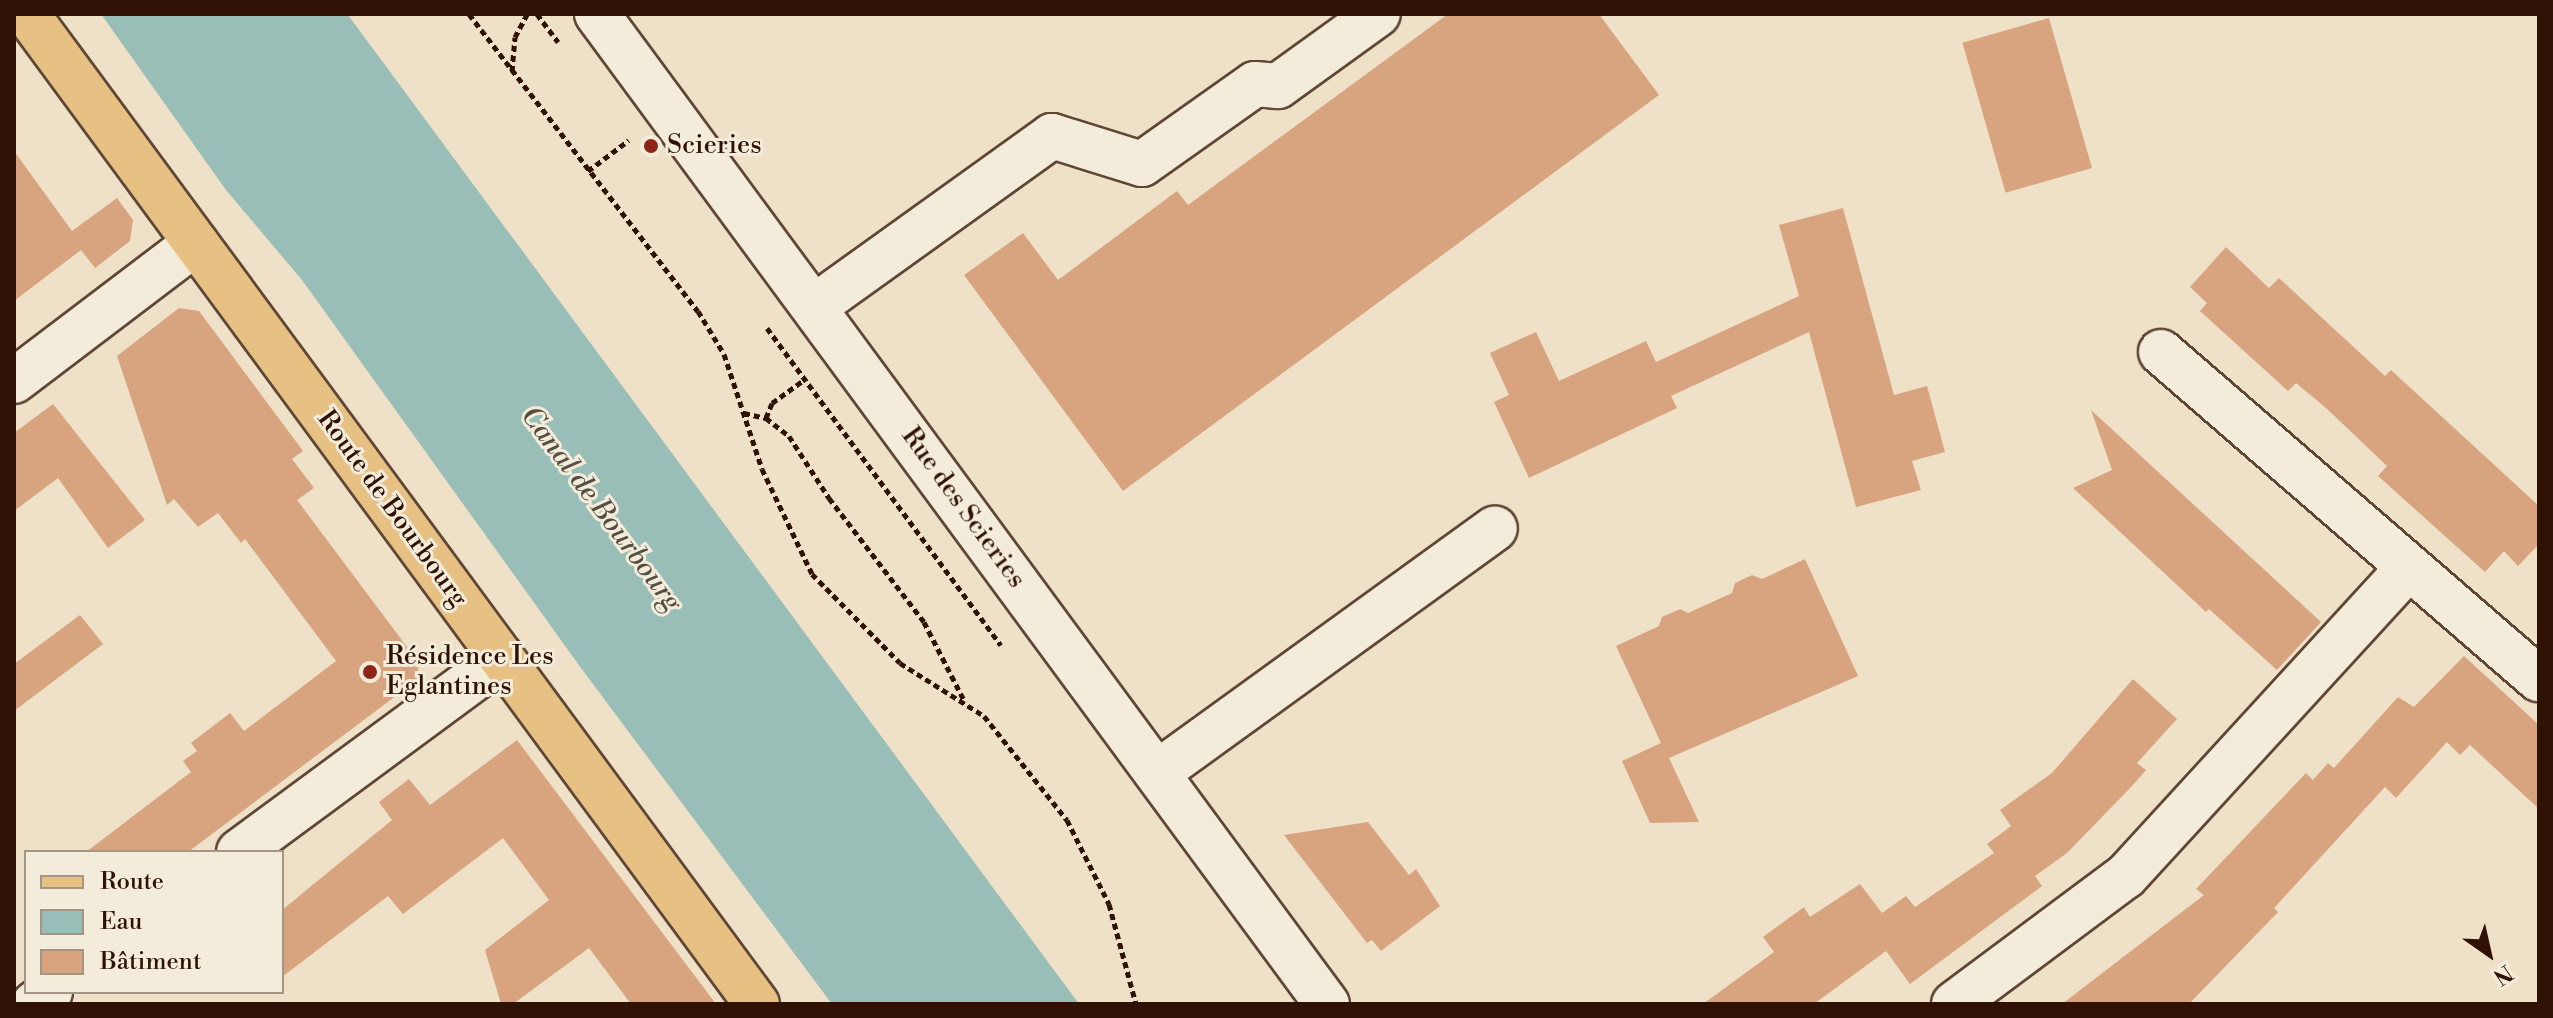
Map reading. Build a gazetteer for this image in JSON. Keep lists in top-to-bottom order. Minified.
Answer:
{"streets":{"main road":["Route de Bourbourg"],"street":["Rue des Scieries"]},"water":["Canal de Bourbourg"],"places":["Scieries","Résidence Les Eglantines"],"legend":["Route","Eau","Bâtiment"],"north":"bottom right"}
